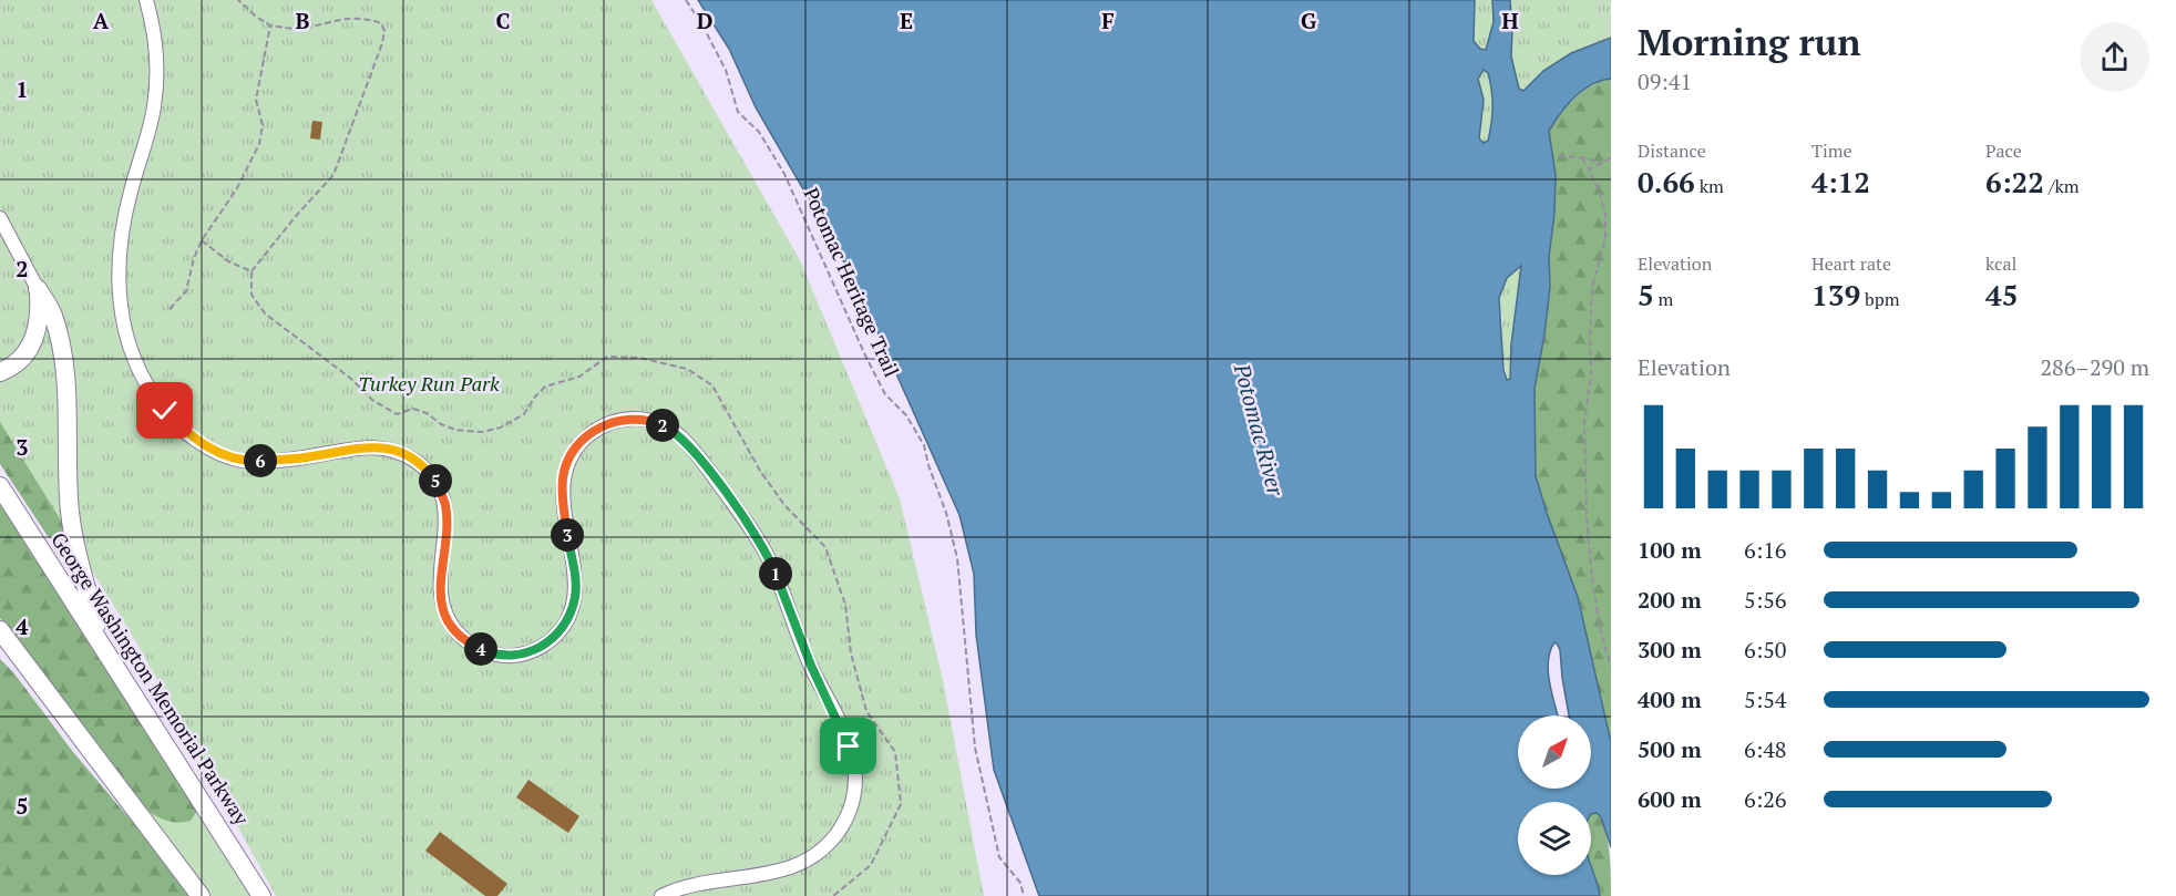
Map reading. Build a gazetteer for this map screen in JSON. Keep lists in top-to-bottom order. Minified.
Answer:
{"streets":{"highway":["George Washington Memorial Parkway"],"path":["Potomac Heritage Trail"]},"water":["Potomac River"],"parks":["Turkey Run Park"],"north":"top right","page":{"heading":["Morning run","09:41"],"stats":[["Distance","0.66 km"],["Time","4:12"],["Pace","6:22 /km"],["Elevation","5 m"],["Heart rate","139 bpm"],["kcal","45"]],"chart":["Elevation","286–290 m"],"pins":["2","6","5","3","1","4"],"list":[{"name":"100 m","note":"6:16"},{"name":"200 m","note":"5:56"},{"name":"300 m","note":"6:50"},{"name":"400 m","note":"5:54"},{"name":"500 m","note":"6:48"},{"name":"600 m","note":"6:26"}]},"grid":{"columns":["A","B","C","D","E","F","G","H"],"rows":["1","2","3","4","5"]}}
